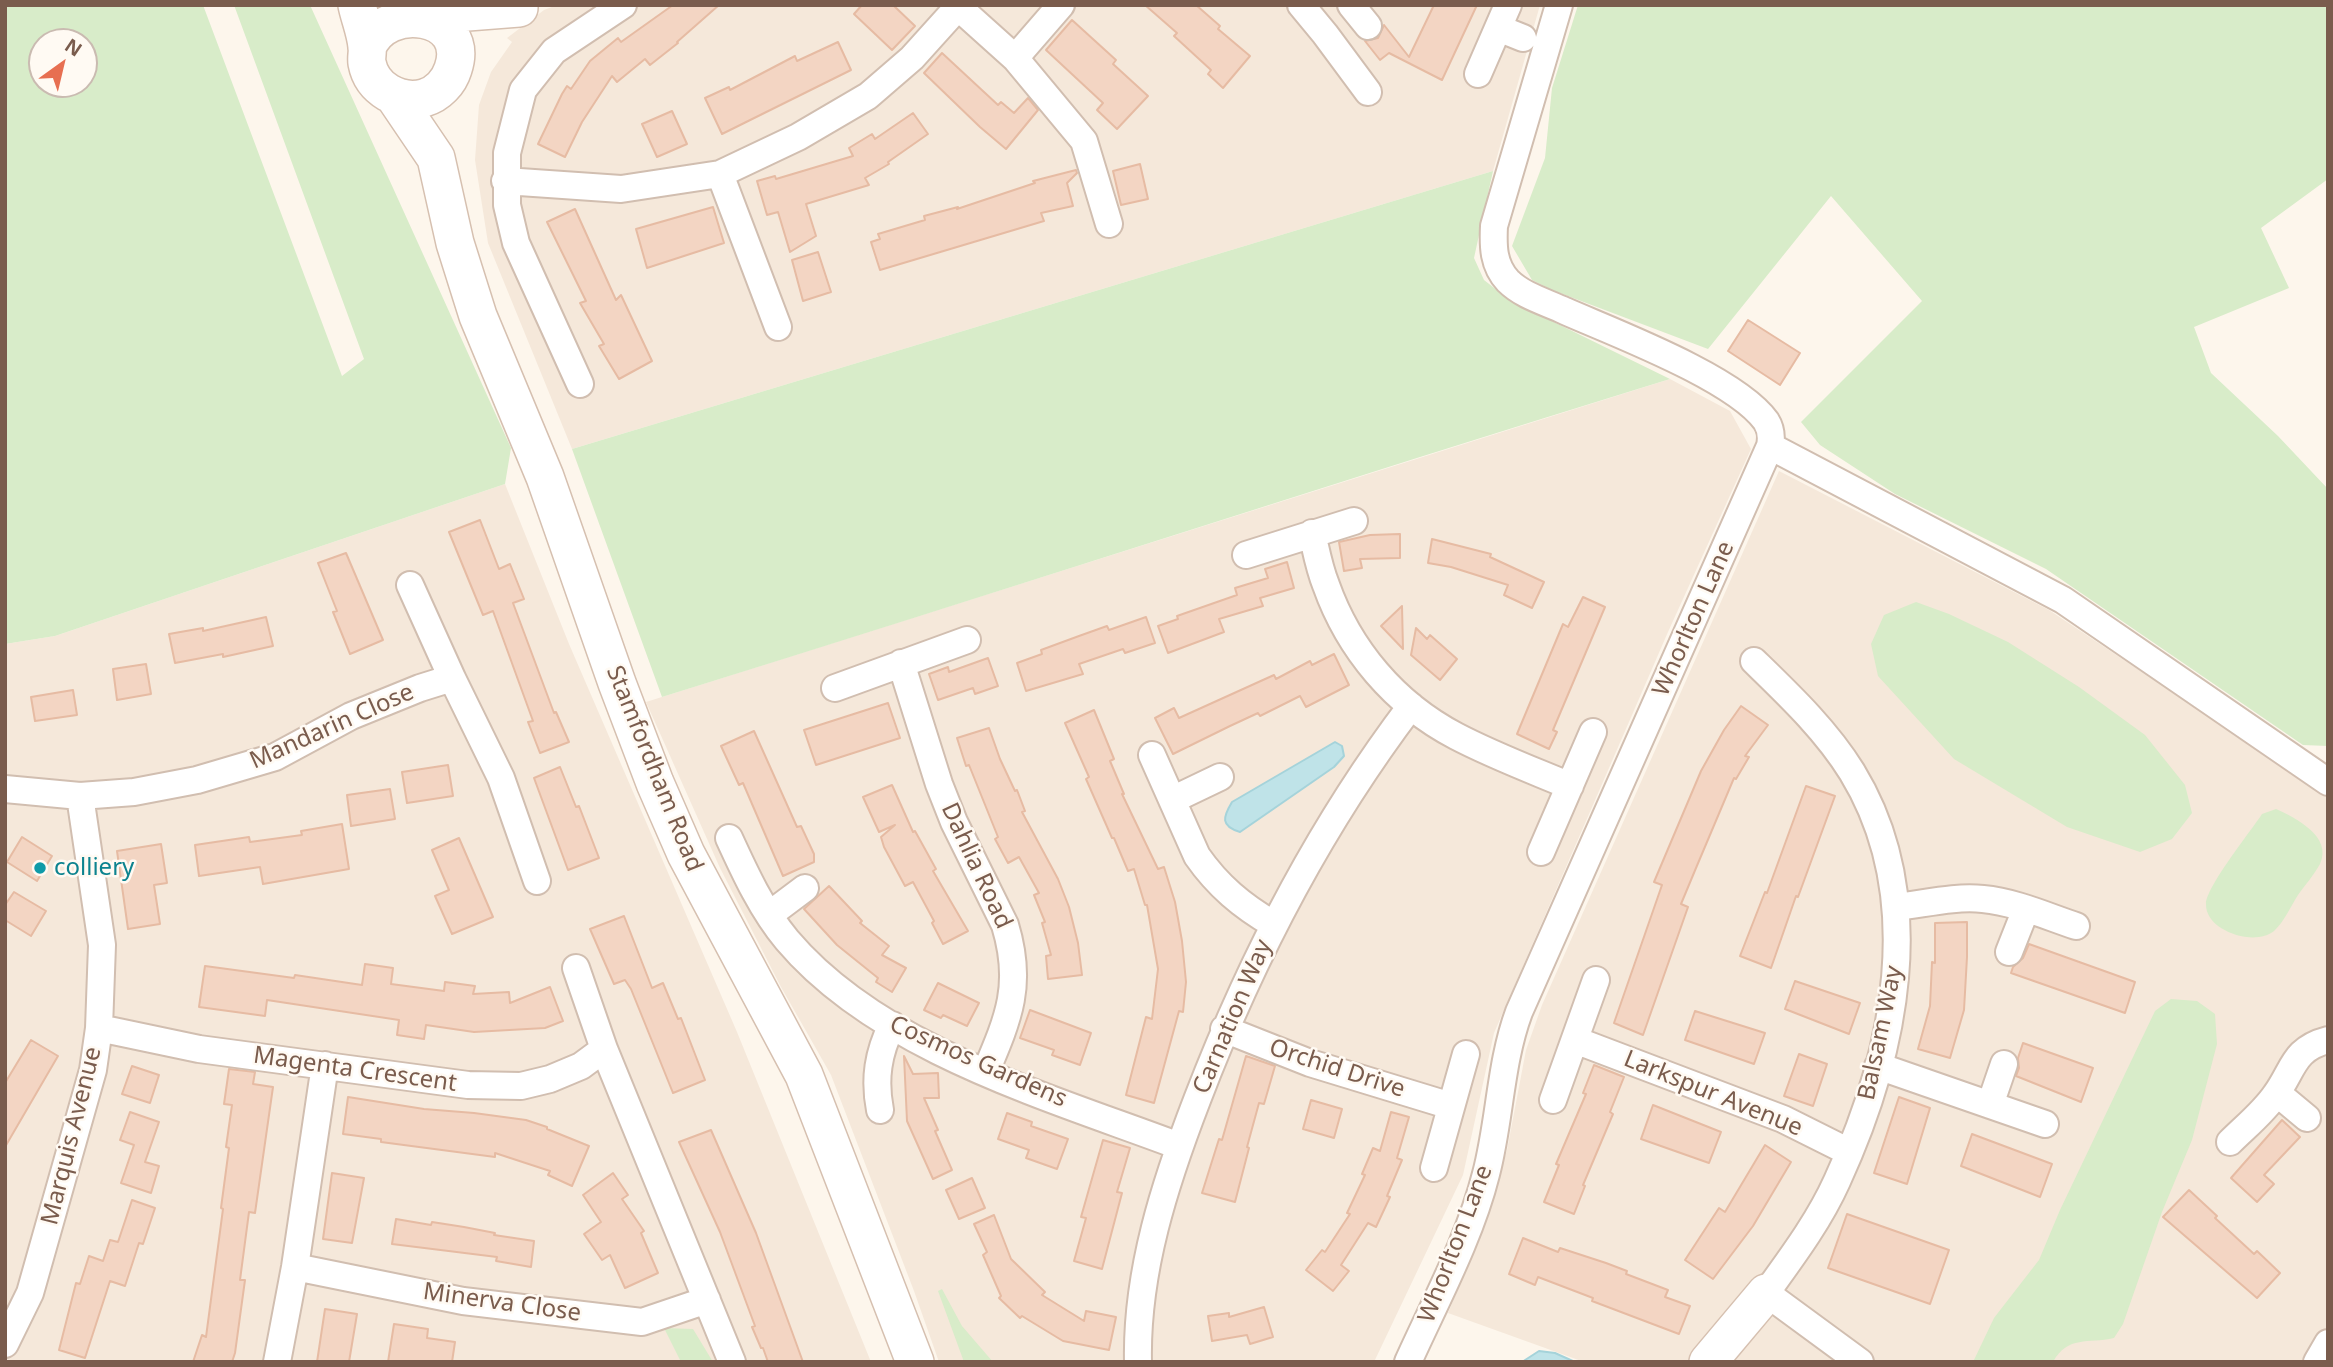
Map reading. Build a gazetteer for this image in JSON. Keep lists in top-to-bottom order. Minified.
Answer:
{"streets":{"main road":["Stamfordham Road","Balsam Way"],"street":["Whorlton Lane","Mandarin Close","Dahlia Road","Carnation Way","Cosmos Gardens","Orchid Drive","Magenta Crescent","Larkspur Avenue","Marquis Avenue","Minerva Close"]},"crossings":[["Mandarin Close","Marquis Avenue"],["Dahlia Road","Cosmos Gardens"],["Carnation Way","Cosmos Gardens"],["Carnation Way","Orchid Drive"],["Balsam Way","Larkspur Avenue"],["Magenta Crescent","Marquis Avenue"]],"places":["colliery"],"north":"top right"}
